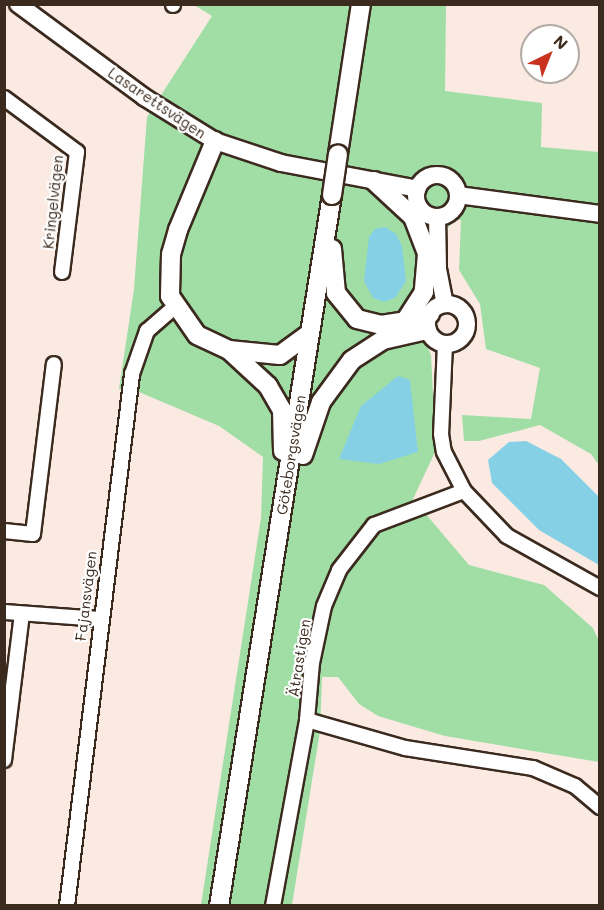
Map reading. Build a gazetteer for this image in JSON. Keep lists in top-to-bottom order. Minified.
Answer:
{"streets":{"main road":["Göteborgsvägen"],"street":["Lasarettsvägen","Kringelvägen","Fajansvägen","Ätrastigen"]},"north":"top right"}
